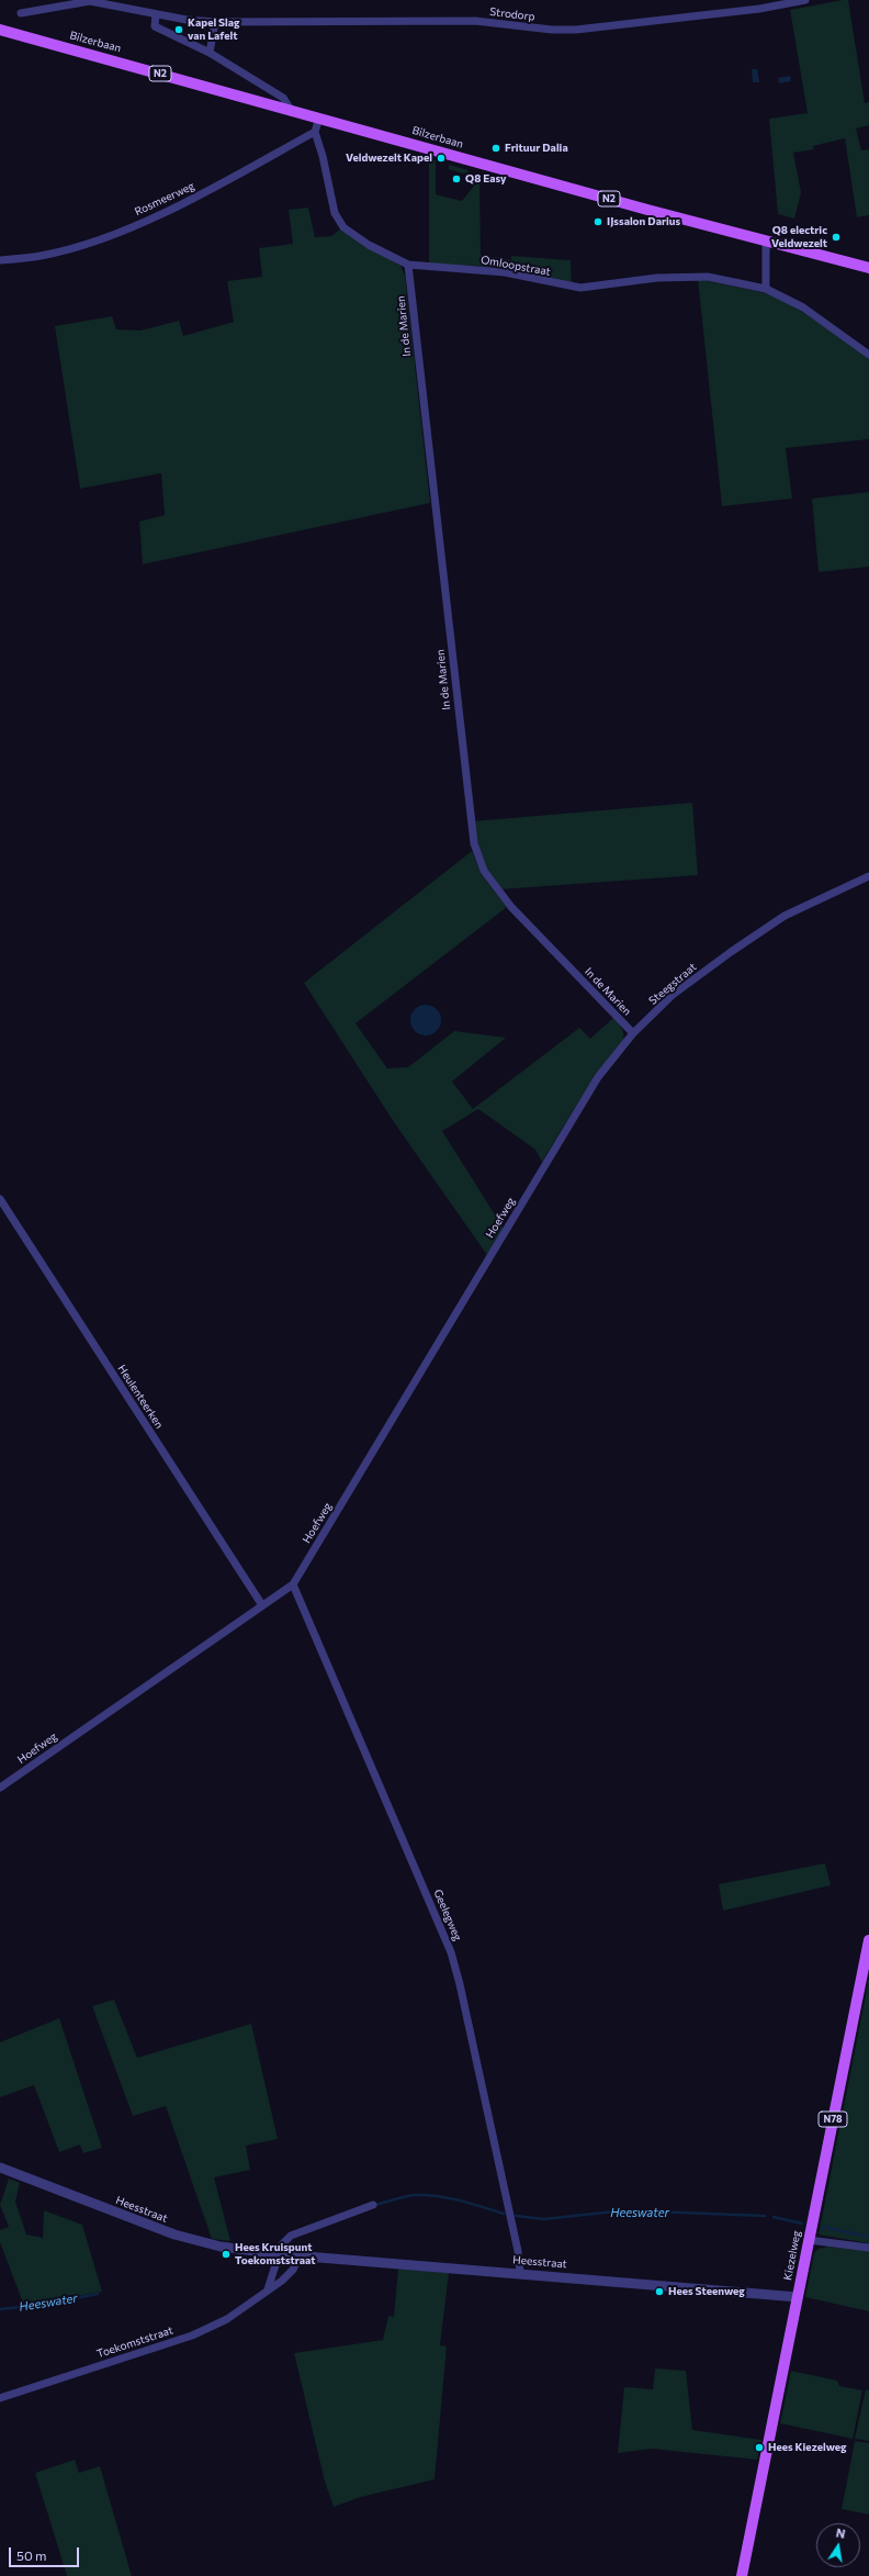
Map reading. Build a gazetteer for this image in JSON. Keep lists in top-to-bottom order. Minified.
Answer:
{"streets":{"main road":["Bilzerbaan","N2","N78","Kiezelweg"],"street":["Strodorp","Rosmeerweg","Omloopstraat","In de Marien","Steegstraat","Hoefweg","Heulenteerken","Geelegweg","Heesstraat","Toekomststraat"]},"crossings":[["Rosmeerweg","Omloopstraat"],["Omloopstraat","In de Marien"],["In de Marien","Steegstraat"],["Steegstraat","Hoefweg"],["Hoefweg","Heulenteerken"],["Hoefweg","Geelegweg"],["Geelegweg","Heesstraat"],["Heesstraat","Kiezelweg"],["Heesstraat","Toekomststraat"]],"water":["Heeswater"],"places":["Kapel Slag van Lafelt","Frituur Dalia","Veldwezelt Kapel","Q8 Easy","IJssalon Darius","Q8 electric Veldwezelt","Hees Kruispunt Toekomststraat","Hees Steenweg","Hees Kiezelweg"],"scale_bar":"50 m","north":"top"}
